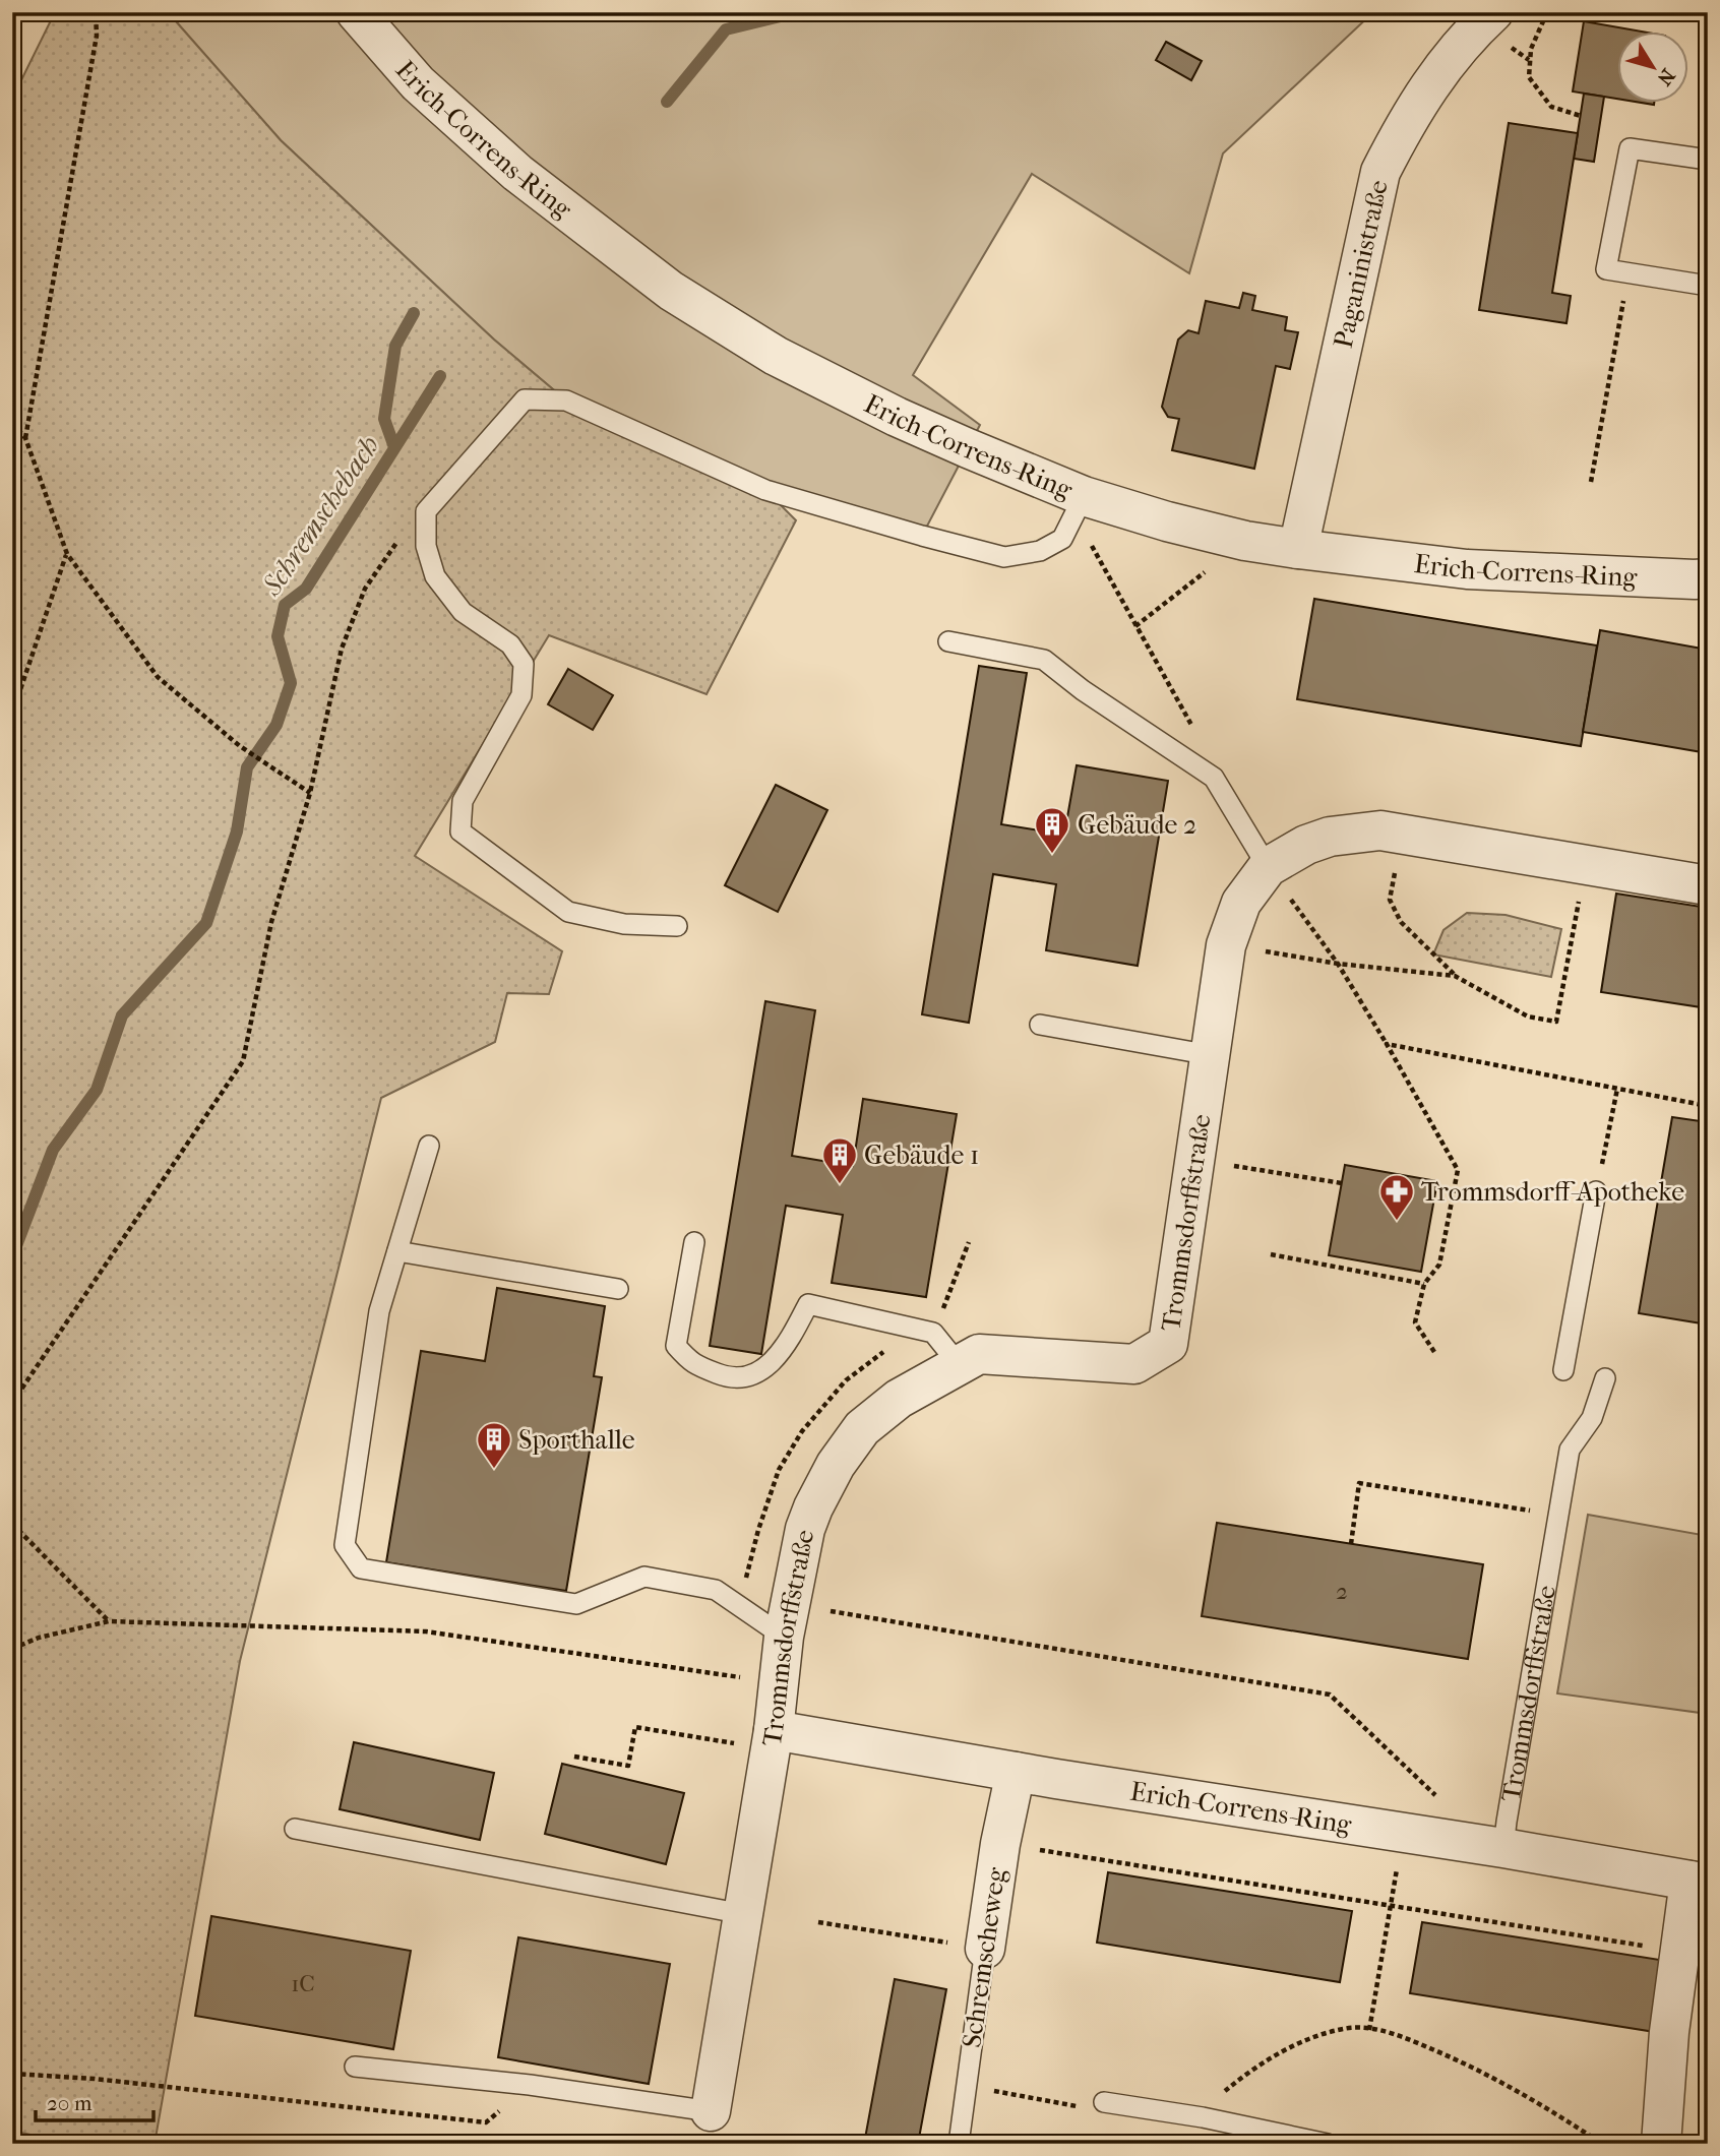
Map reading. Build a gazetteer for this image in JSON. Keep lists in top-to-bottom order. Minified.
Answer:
{"streets":{"street":["Erich-Correns-Ring","Paganinistraße","Trommsdorffstraße","Schremscheweg"]},"crossings":[["Erich-Correns-Ring","Paganinistraße"],["Erich-Correns-Ring","Trommsdorffstraße"],["Erich-Correns-Ring","Schremscheweg"]],"water":["Schremschebach"],"places":{"building":["Gebäude 2","Gebäude 1","Sporthalle"],"pharmacy":["Trommsdorff-Apotheke"]},"house_numbers":["2","1C"],"scale_bar":"20 m","north":"bottom right"}
